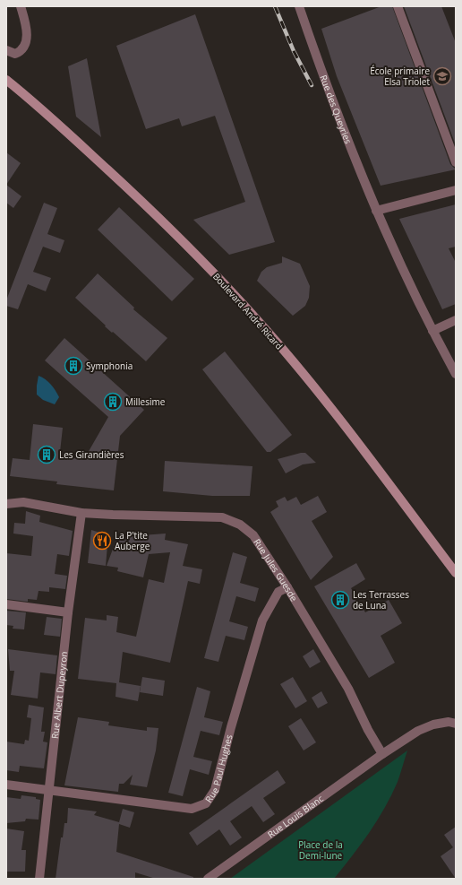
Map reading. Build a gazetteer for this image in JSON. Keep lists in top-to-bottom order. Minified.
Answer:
{"streets":{"main road":["Boulevard André Ricard"],"street":["Rue des Queyries","Rue Jules Guesde","Rue Albert Dupeyron","Rue Paul Hughes","Rue Louis Blanc"]},"crossings":[["Rue Jules Guesde","Rue Albert Dupeyron"],["Rue Jules Guesde","Rue Paul Hughes"],["Rue Jules Guesde","Rue Louis Blanc"],["Rue Albert Dupeyron","Rue Paul Hughes"]],"parks":["Place de la Demi-lune"],"places":{"school or university":["École primaire Elsa Triolet"],"building":["Symphonia","Millesime","Les Girandières","Les Terrasses de Luna"],"restaurant":["La P'tite Auberge"]}}
